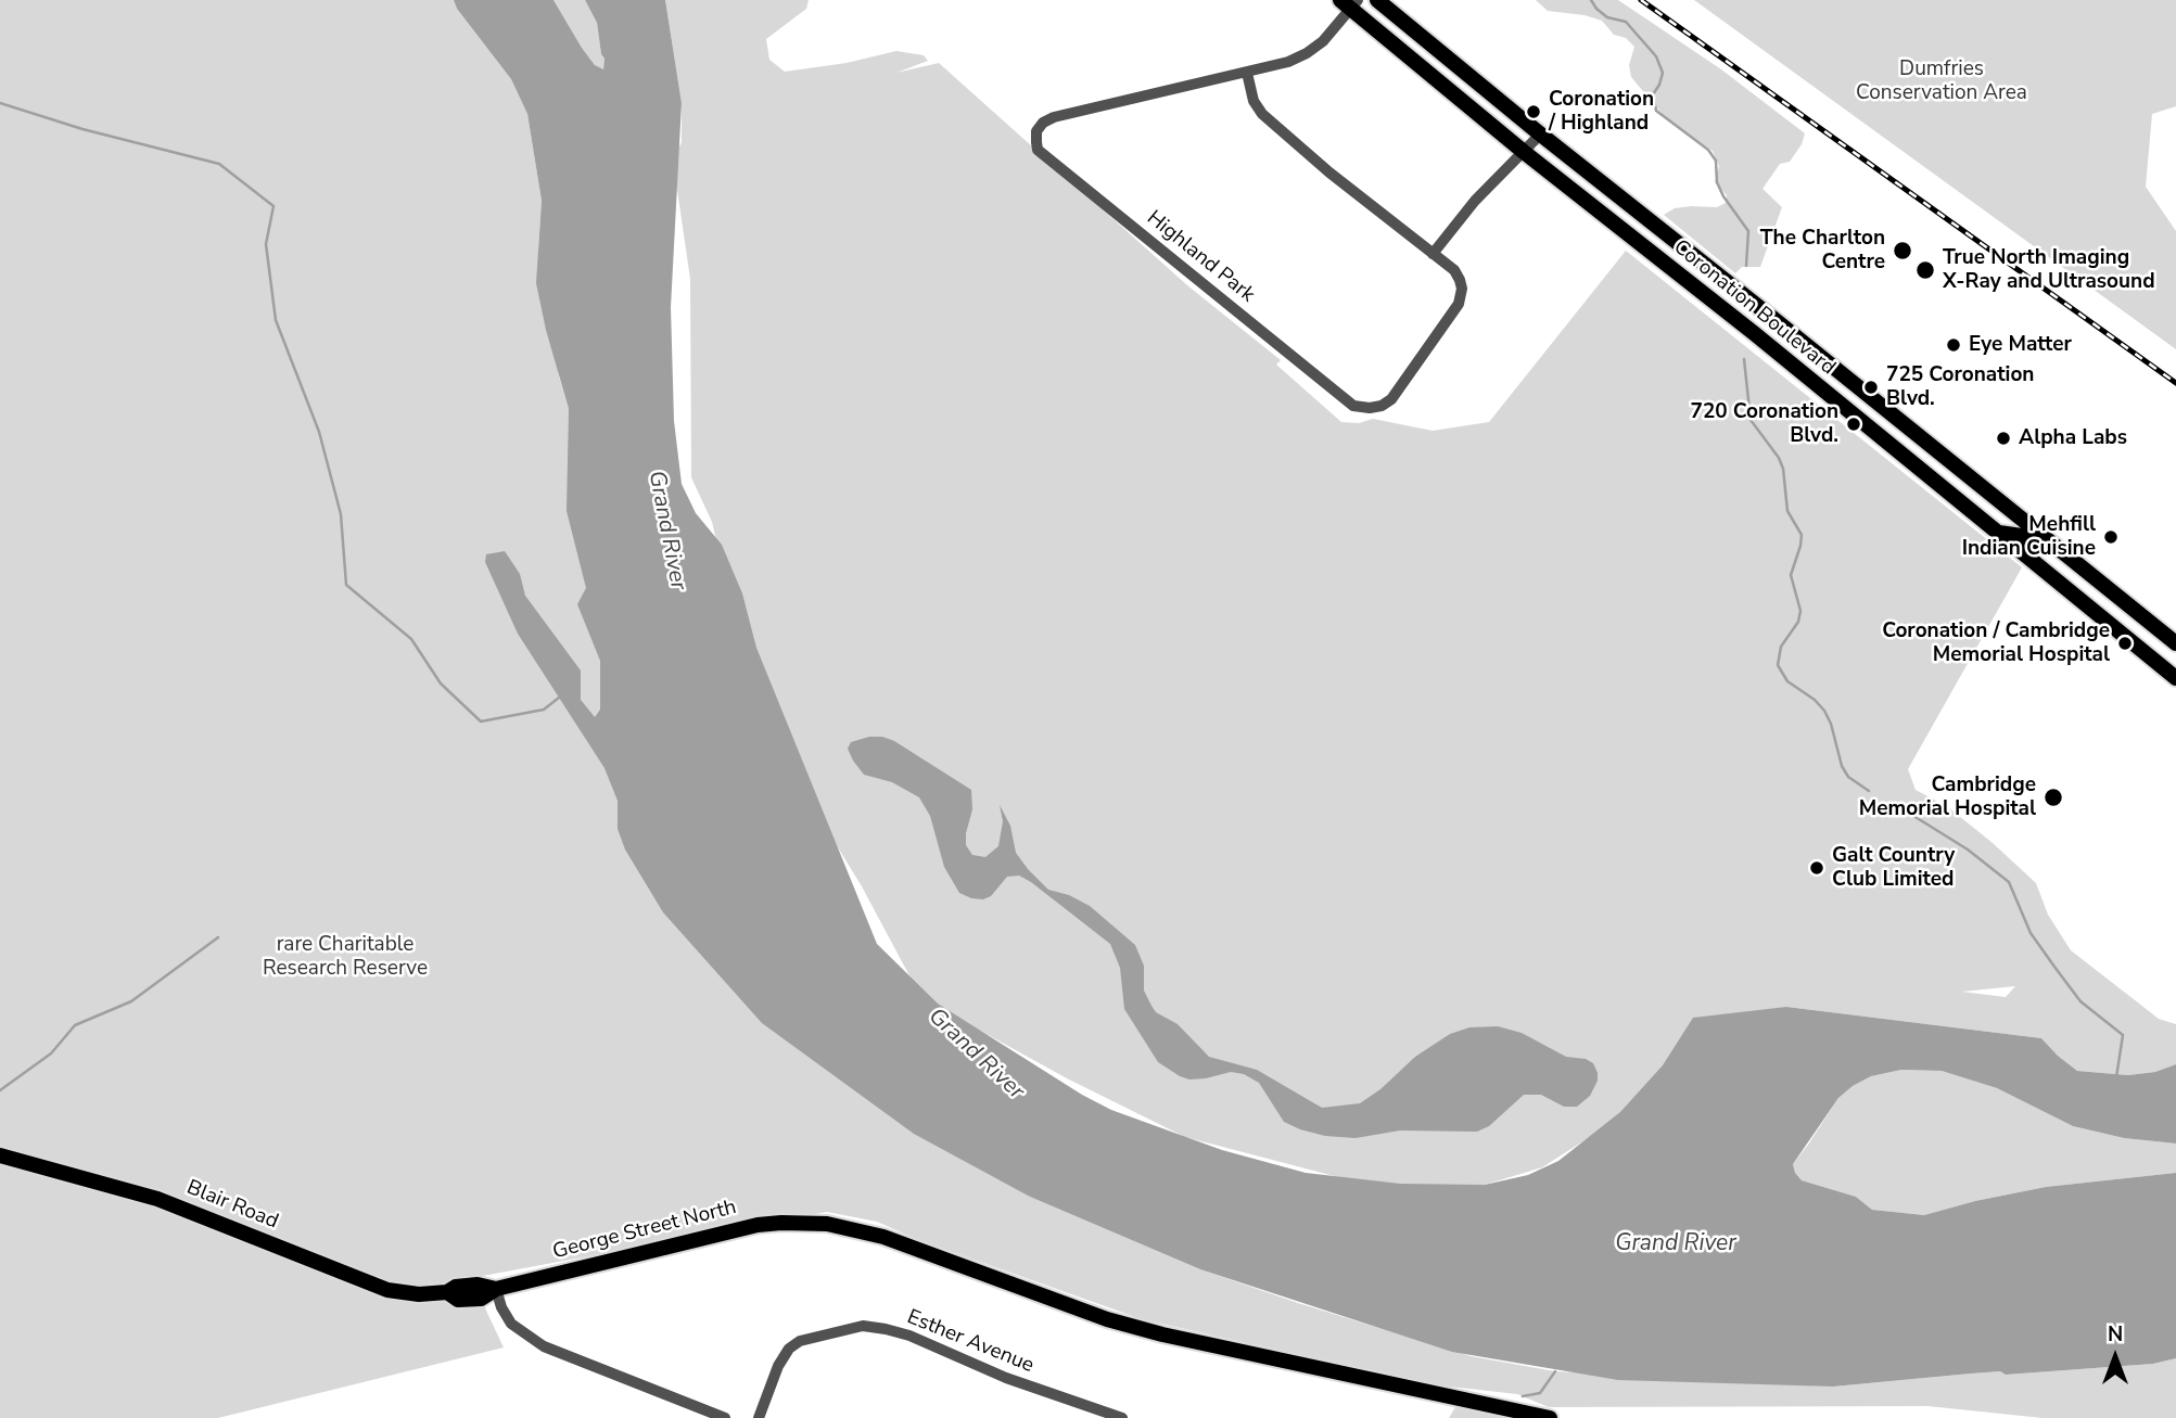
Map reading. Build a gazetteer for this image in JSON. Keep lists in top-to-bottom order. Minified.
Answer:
{"streets":{"main road":["Coronation Boulevard","Blair Road","George Street North"],"street":["Highland Park","Esther Avenue"]},"crossings":[["Highland Park","Coronation Boulevard"],["Blair Road","George Street North"]],"water":["Grand River"],"parks":["Dumfries Conservation Area","rare Charitable Research Reserve"],"places":["Coronation / Highland","The Charlton Centre","True North Imaging X-Ray and Ultrasound","Eye Matter","725 Coronation Blvd.","720 Coronation Blvd.","Alpha Labs","Mehfill Indian Cuisine","Coronation / Cambridge Memorial Hospital","Cambridge Memorial Hospital","Galt Country Club Limited"],"north":"top"}
